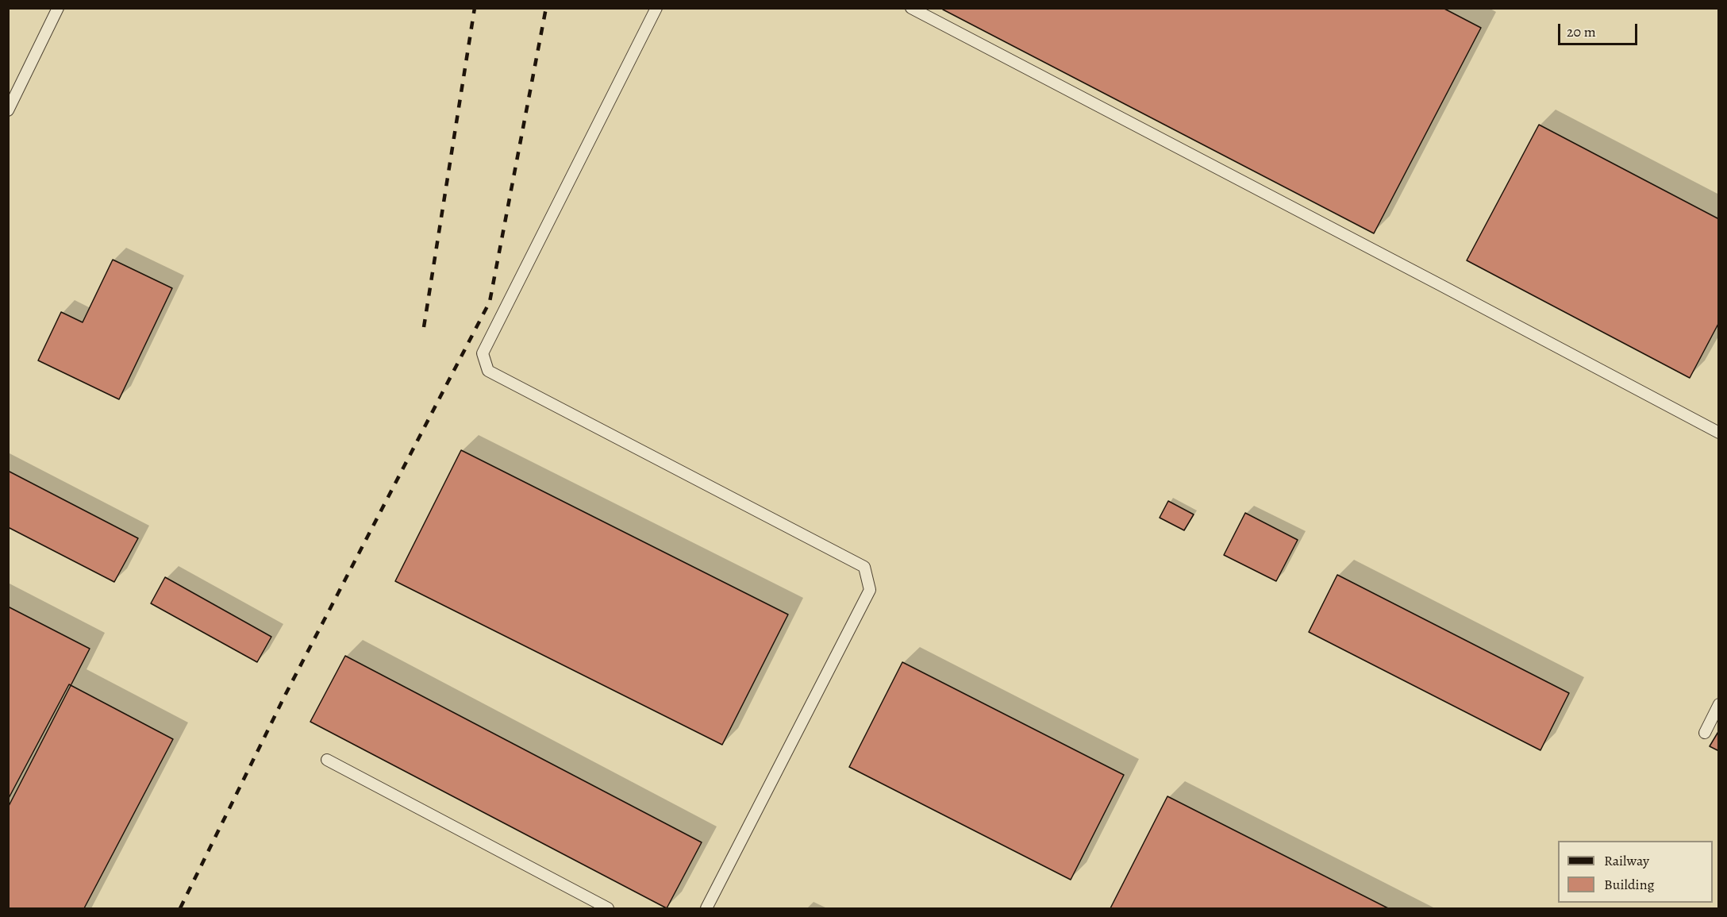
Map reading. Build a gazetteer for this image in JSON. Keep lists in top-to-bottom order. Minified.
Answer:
{"legend":["Railway","Building"],"scale_bar":"20 m"}
